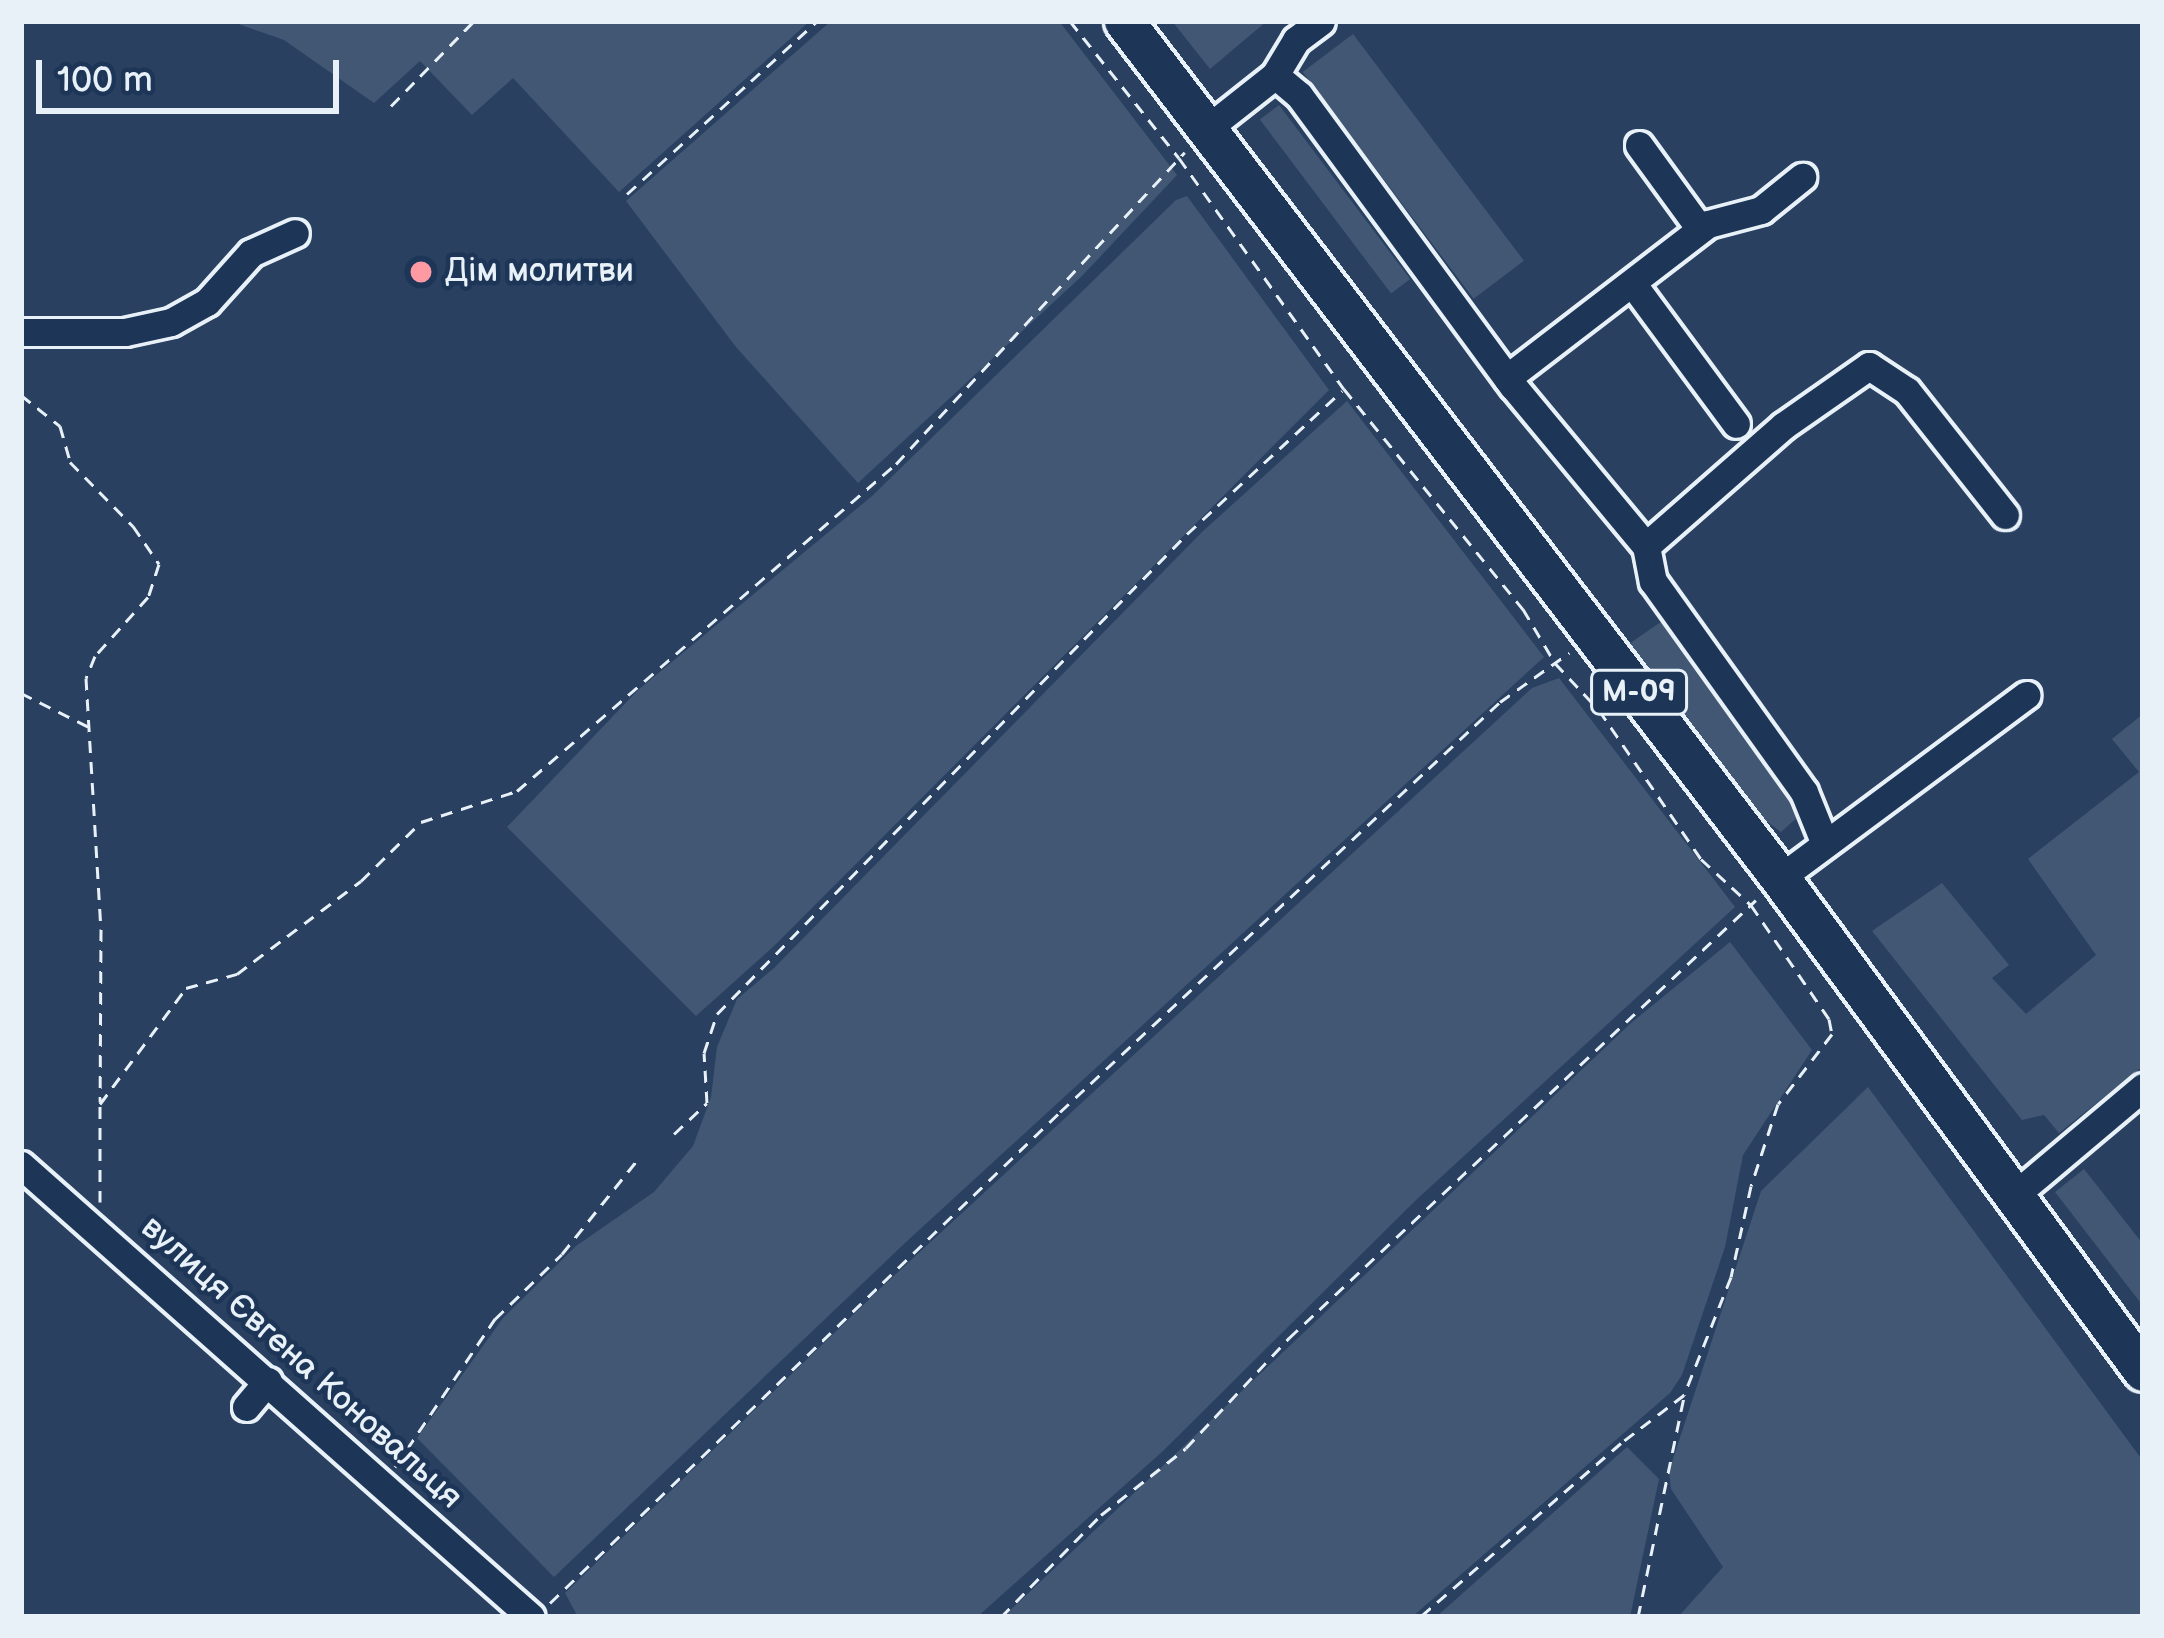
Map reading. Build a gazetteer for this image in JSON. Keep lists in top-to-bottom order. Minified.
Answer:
{"streets":{"highway":["М-09"],"street":["вулиця Євгена Коновальця"]},"places":["Дім молитви"],"scale_bar":"100 m"}
